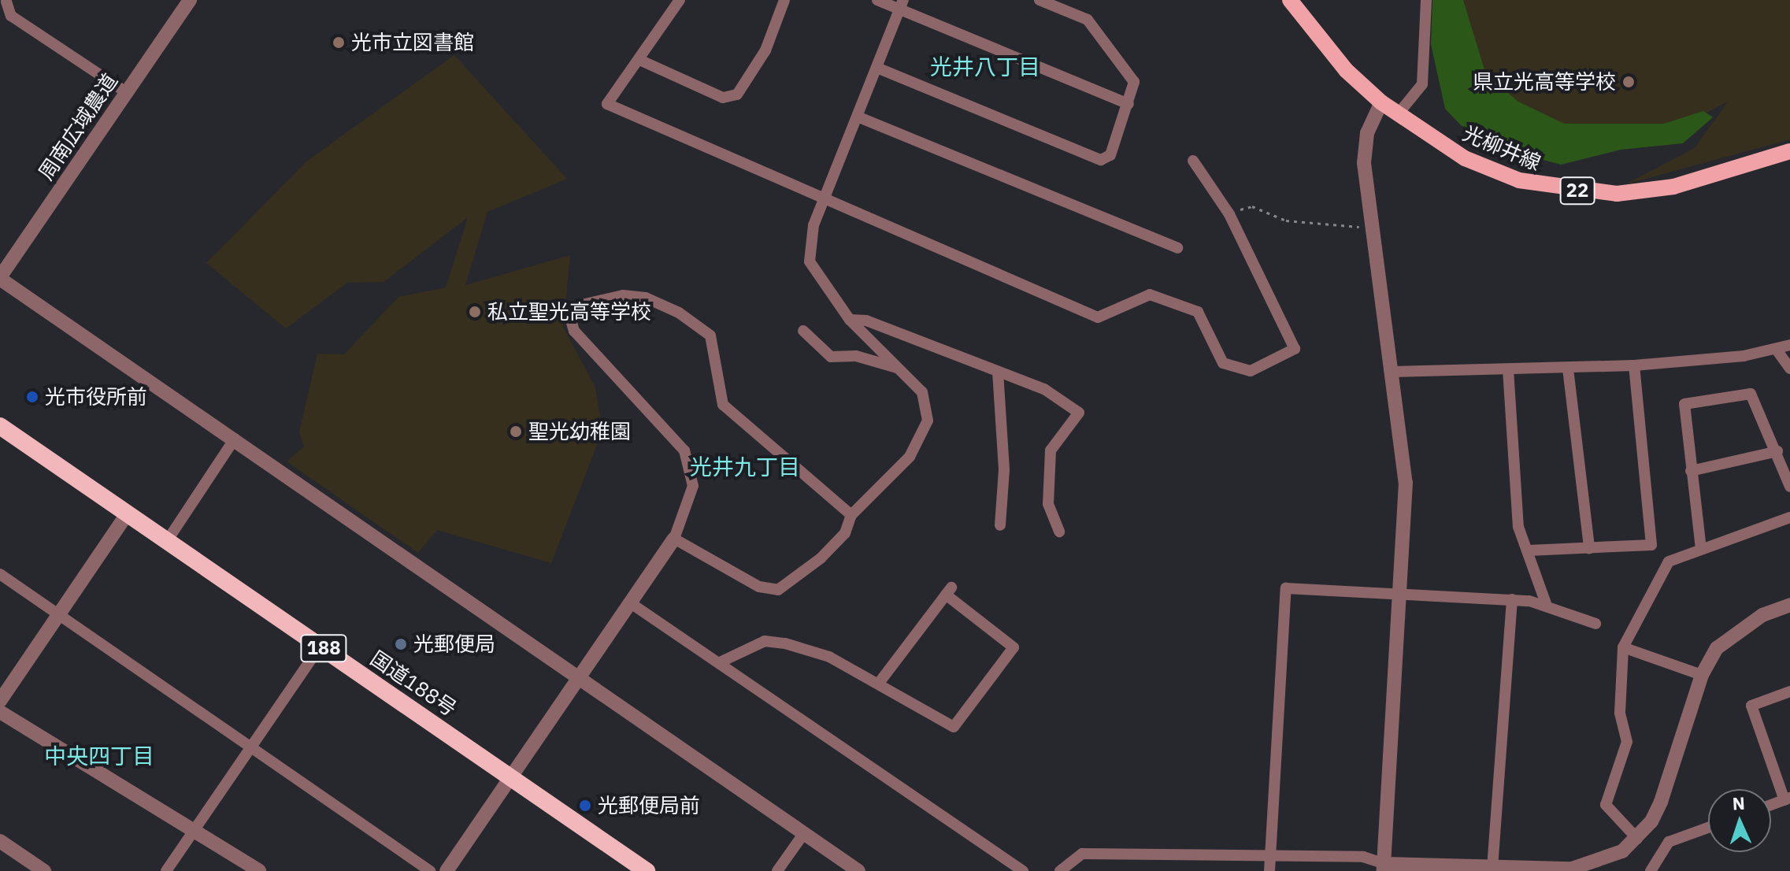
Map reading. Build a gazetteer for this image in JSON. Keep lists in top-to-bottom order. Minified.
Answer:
{"streets":{"highway":["188","国道188号"],"main road":["光柳井線","22"],"street":["周南広域農道"]},"districts":["光井八丁目","光井九丁目","中央四丁目"],"places":["光市立図書館","県立光高等学校","私立聖光高等学校","光市役所前","聖光幼稚園","光郵便局","光郵便局前"],"north":"top"}
